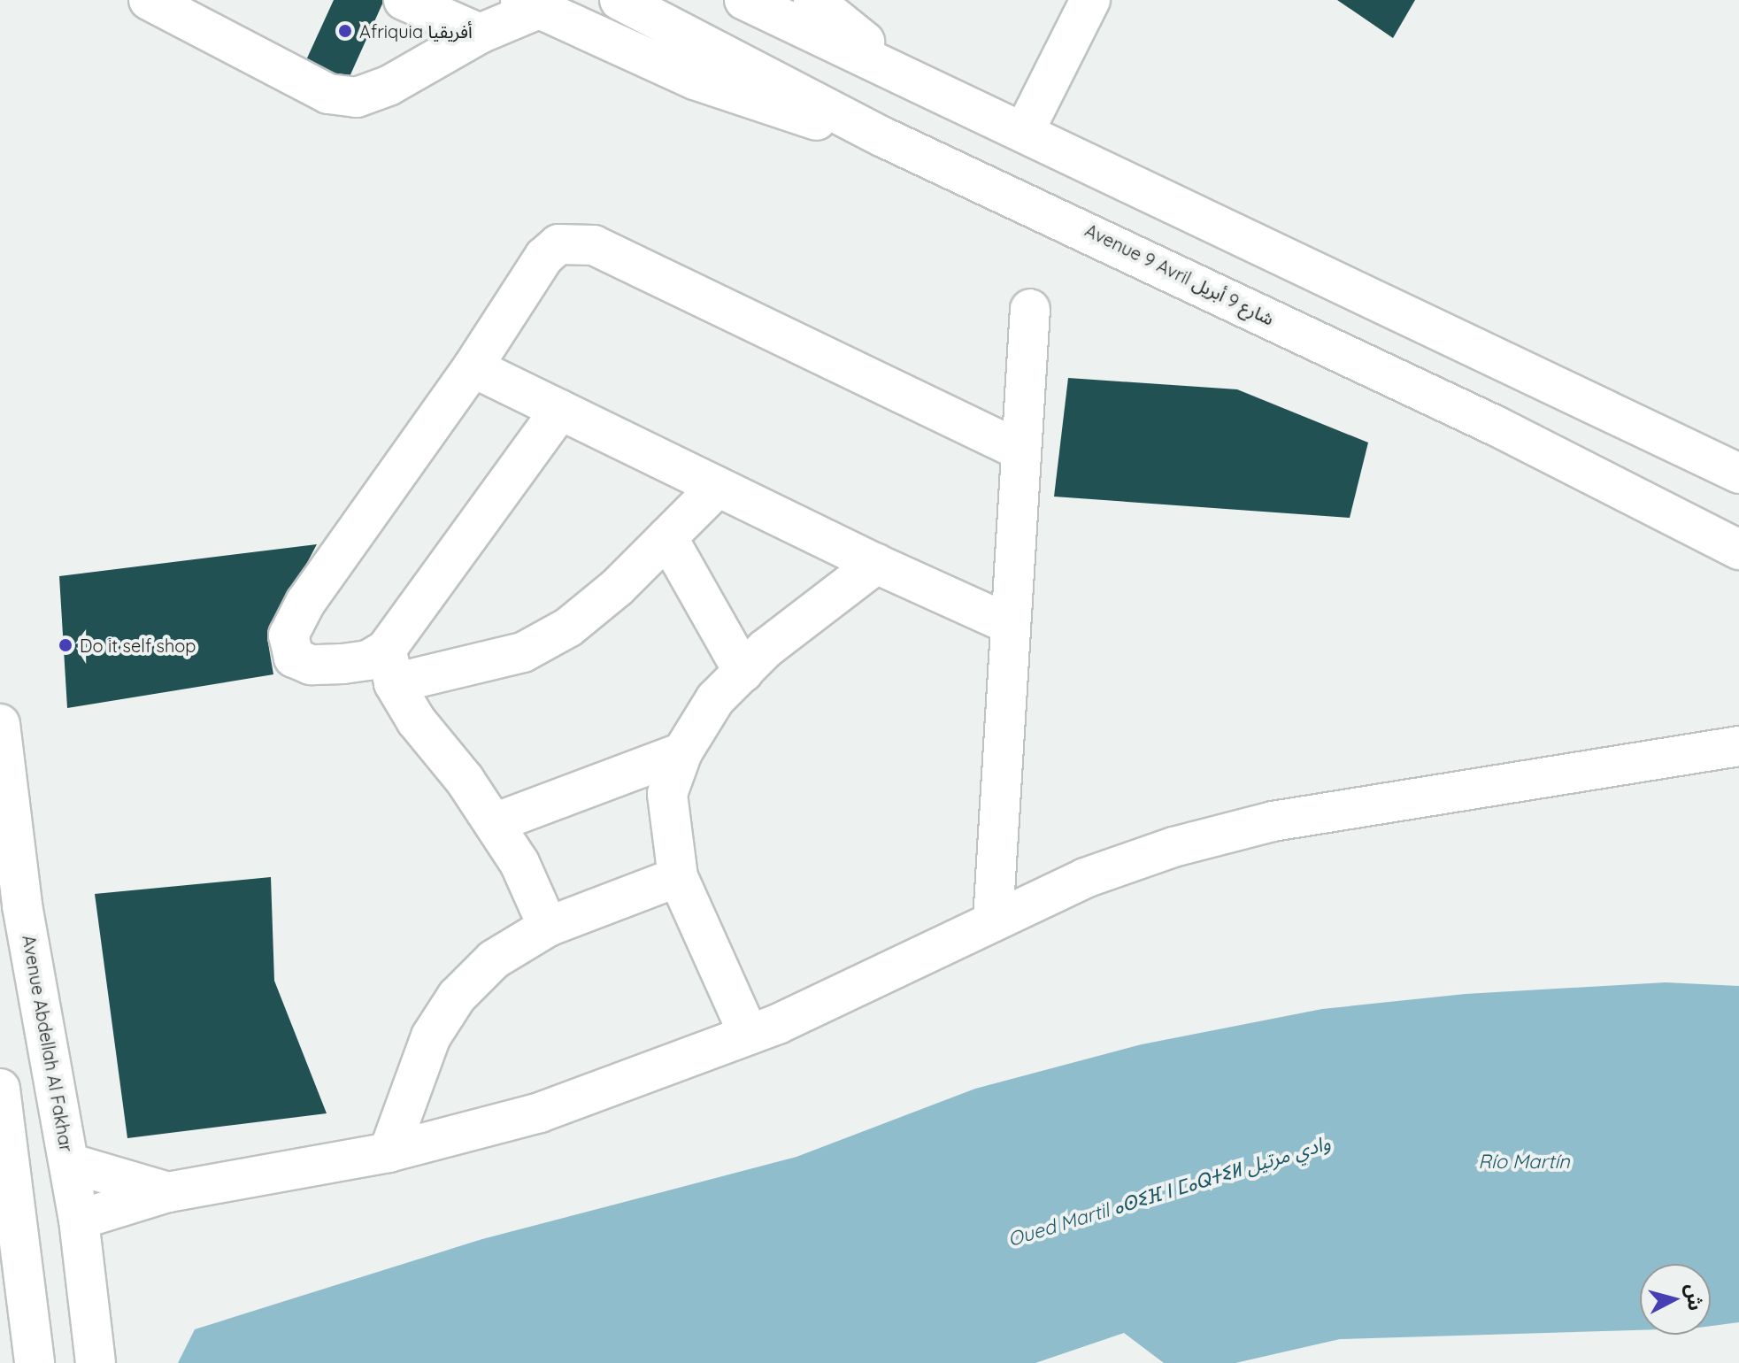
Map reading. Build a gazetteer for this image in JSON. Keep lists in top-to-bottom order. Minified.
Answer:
{"streets":{"main road":["Avenue 9 Avril شارع 9 أبريل","Avenue Abdellah Al Fakhar"]},"water":["Río Martín","Oued Martil ⴰⵙⵉⴼ ⵏ ⵎⴰⵕⵜⵉⵍ وادي مرتيل"],"places":["Afriquia أفريقيا","Do it self shop"],"north":"right"}
